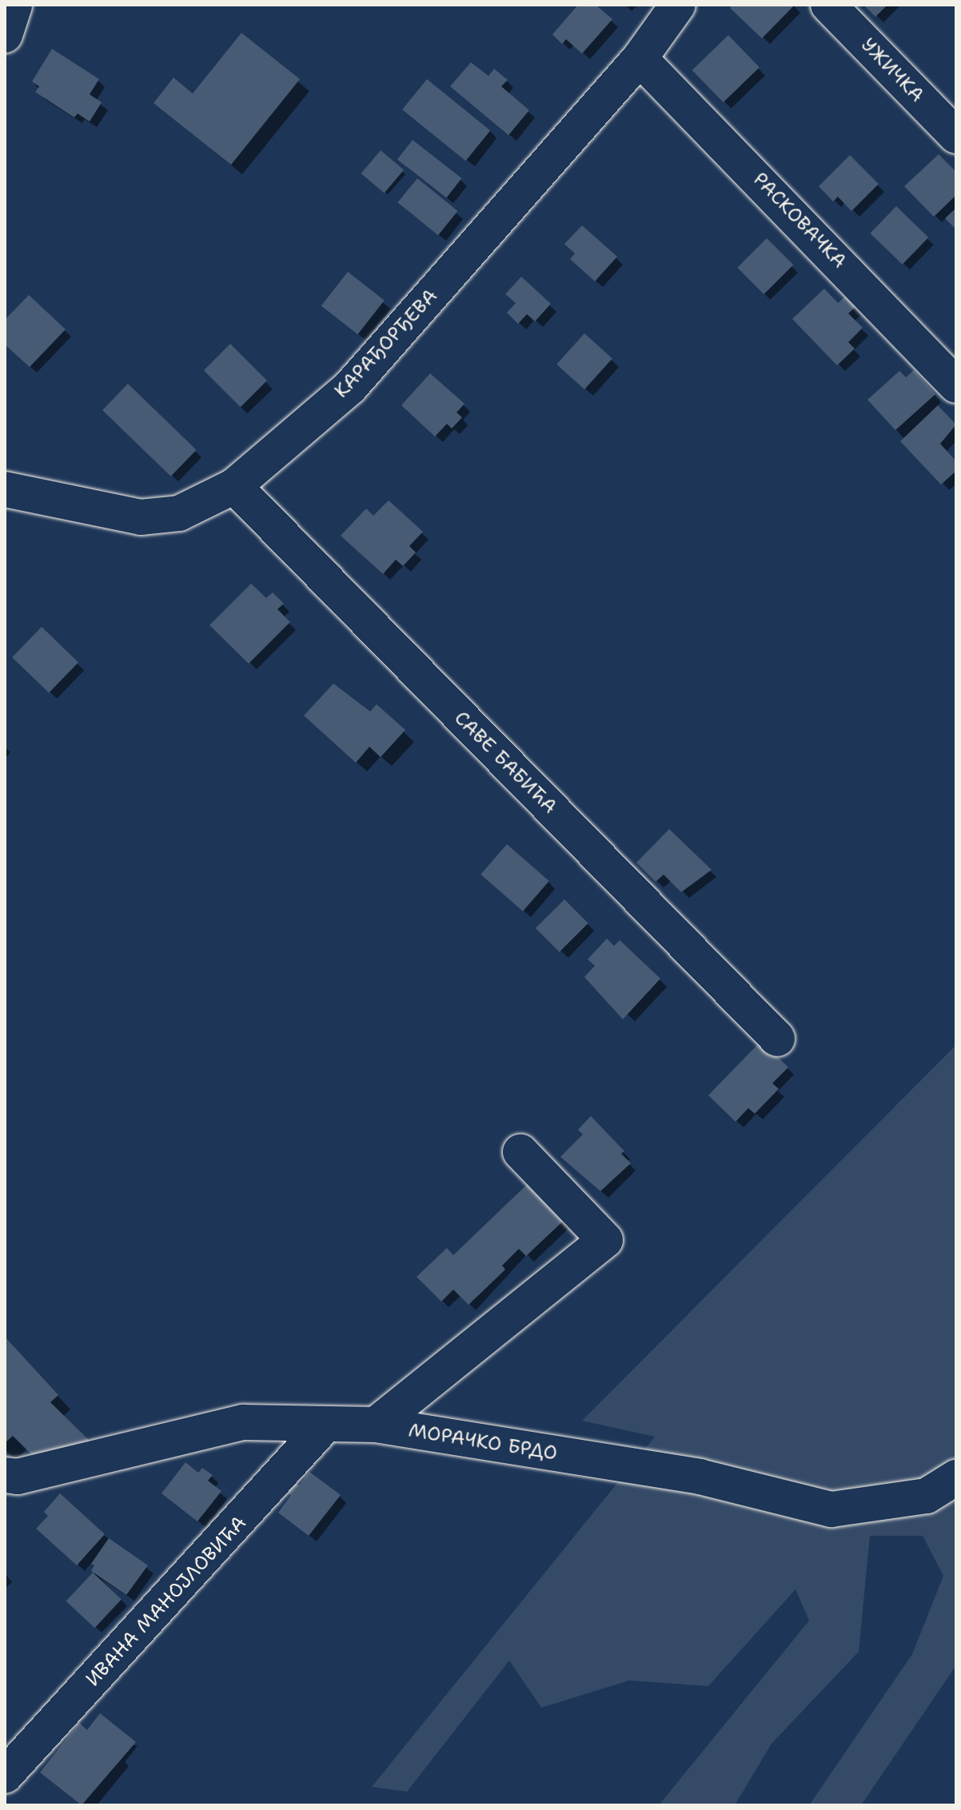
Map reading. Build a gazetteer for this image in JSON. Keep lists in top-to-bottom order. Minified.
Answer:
{"streets":{"street":["УЖИЧКА","РАСКОВАЧКА","КАРАЂОРЂЕВА","САВЕ БАБИЋА","МОРАЧКО БРДО","ИВАНА МАНОЈЛОВИЋА"]},"crossings":[["РАСКОВАЧКА","КАРАЂОРЂЕВА"],["КАРАЂОРЂЕВА","САВЕ БАБИЋА"],["МОРАЧКО БРДО","ИВАНА МАНОЈЛОВИЋА"]]}
